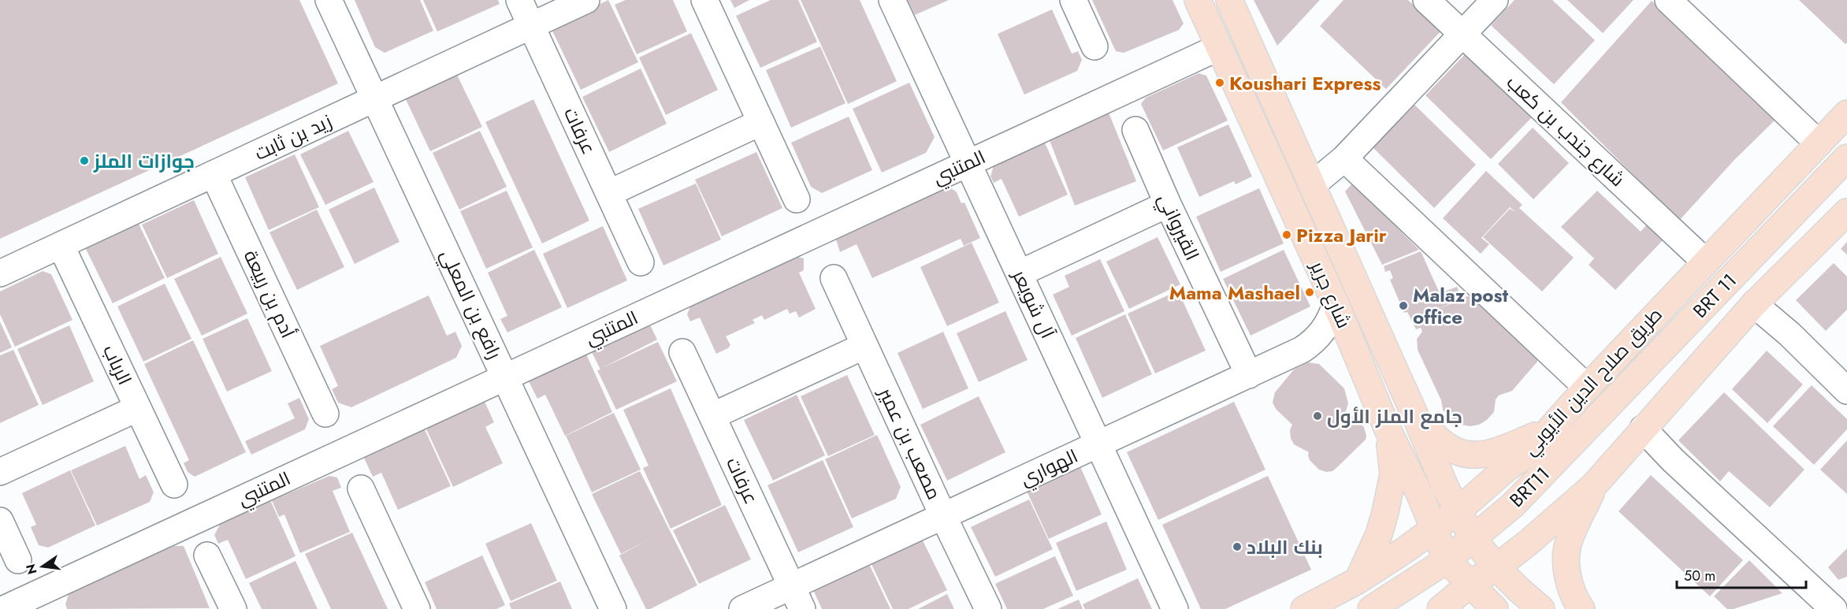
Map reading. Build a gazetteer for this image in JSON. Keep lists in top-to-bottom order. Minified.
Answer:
{"streets":{"main road":["شارع جرير","BRT 11","طريق صلاح الدين الأيوبي","BRT11"],"street":["عرفات","شارع جندب بن كعب","زيد بن ثابت","المتنبي","القيرواني","أدم بن ربيعة","رافع بن المعلي","آل شويعر","الرباب","مصعب بن عمير","الهواري"]},"crossings":[["عرفات","زيد بن ثابت"],["عرفات","الهواري"],["شارع جندب بن كعب","طريق صلاح الدين الأيوبي"],["زيد بن ثابت","أدم بن ربيعة"],["زيد بن ثابت","رافع بن المعلي"],["زيد بن ثابت","الرباب"],["المتنبي","شارع جرير"],["المتنبي","رافع بن المعلي"],["المتنبي","آل شويعر"],["القيرواني","الهواري"],["شارع جرير","طريق صلاح الدين الأيوبي"],["شارع جرير","الهواري"],["شارع جرير","BRT11"],["BRT 11","BRT11"],["آل شويعر","الهواري"],["مصعب بن عمير","الهواري"]],"places":["Koushari Express","جوازات الملز","Pizza Jarir","Mama Mashael","Malaz post office","جامع الملز الأول","بنك البلاد"],"scale_bar":"50 m","north":"left"}
